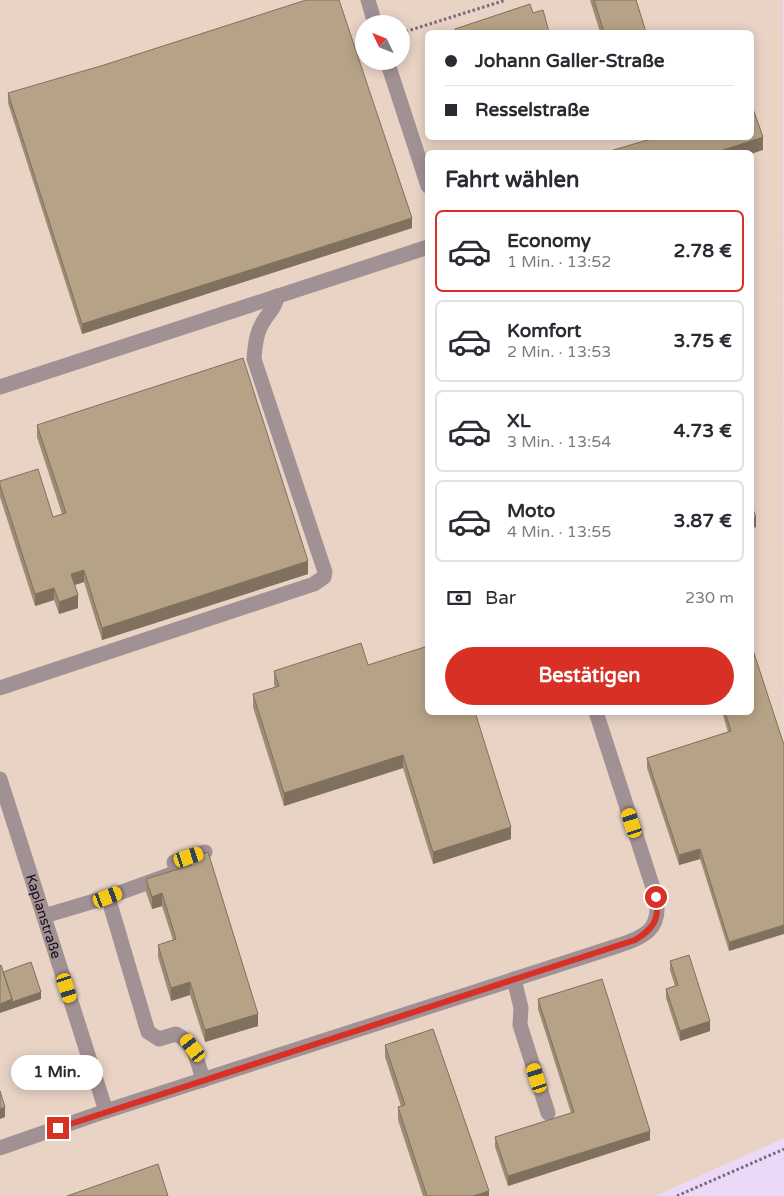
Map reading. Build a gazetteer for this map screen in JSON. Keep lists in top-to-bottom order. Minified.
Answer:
{"streets":{"street":["Kaplanstraße"]},"north":"top left","page":{"banner":["Johann Galler-Straße","Resselstraße"],"heading":"Fahrt wählen","list":[{"name":"Economy","note":"1 Min. · 13:52","value":"2.78 €"},{"name":"Komfort","note":"2 Min. · 13:53","value":"3.75 €"},{"name":"XL","note":"3 Min. · 13:54","value":"4.73 €"},{"name":"Moto","note":"4 Min. · 13:55","value":"3.87 €"}],"pay":["Bar","230 m"],"buttons":"Bestätigen","bubble":"1 Min."}}
